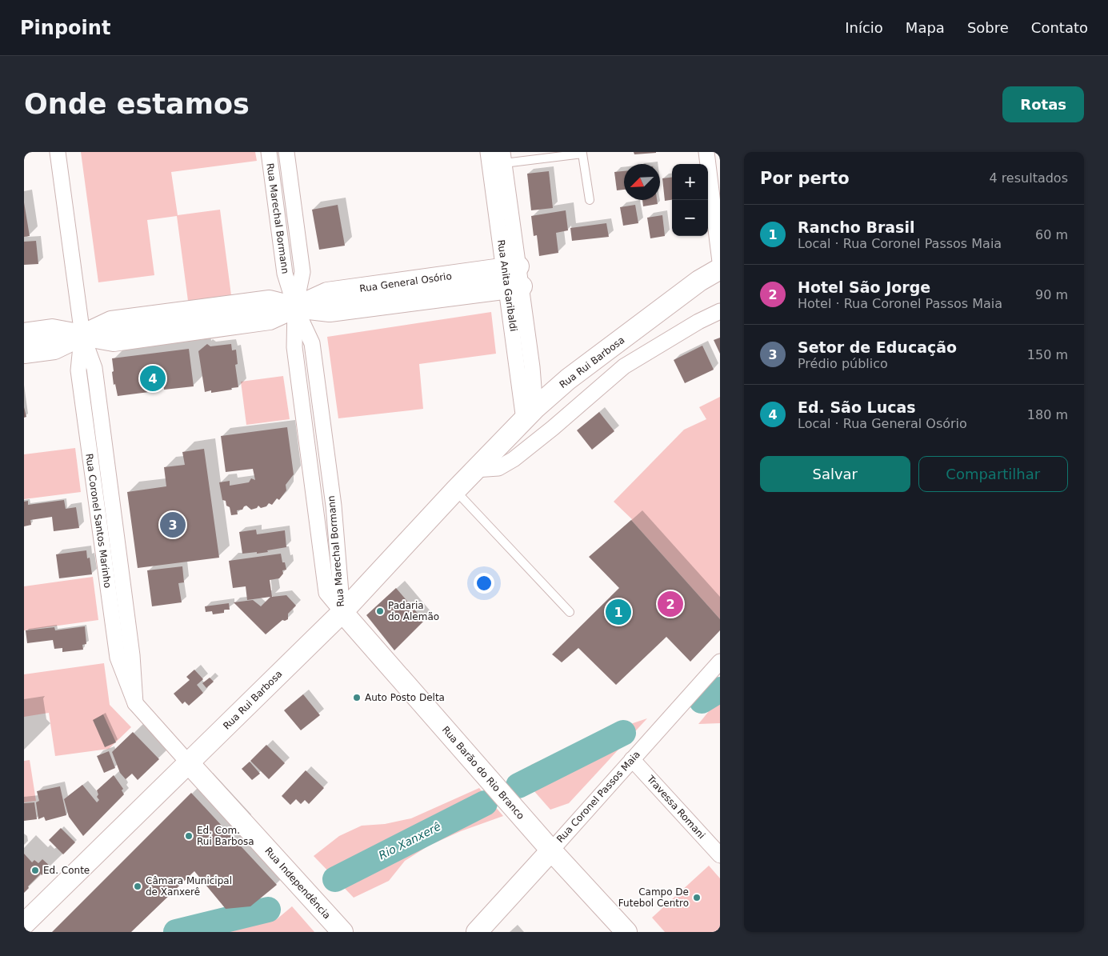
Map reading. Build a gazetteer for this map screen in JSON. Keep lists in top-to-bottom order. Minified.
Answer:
{"streets":{"street":["Rua Marechal Bormann","Rua General Osório","Rua Anita Garibaldi","Rua Rui Barbosa","Rua Coronel Santos Marinho","Rua Barão do Rio Branco","Rua Coronel Passos Maia","Travessa Romani","Rua Independência"]},"crossings":[["Rua Marechal Bormann","Rua General Osório"],["Rua Marechal Bormann","Rua Rui Barbosa"],["Rua Marechal Bormann","Rua Barão do Rio Branco"],["Rua General Osório","Rua Anita Garibaldi"],["Rua Anita Garibaldi","Rua Rui Barbosa"],["Rua Rui Barbosa","Rua Coronel Santos Marinho"],["Rua Rui Barbosa","Rua Barão do Rio Branco"],["Rua Rui Barbosa","Rua Independência"],["Rua Coronel Santos Marinho","Rua Independência"],["Rua Barão do Rio Branco","Rua Coronel Passos Maia"],["Rua Coronel Passos Maia","Travessa Romani"]],"water":["Rio Xanxerê"],"places":["Padaria do Alemão","Auto Posto Delta","Ed. Com. Rui Barbosa","Ed. Conte","Câmara Municipal de Xanxerê","Campo De Futebol Centro"],"north":"bottom left","page":{"header":"Pinpoint","nav":["Início","Mapa","Sobre","Contato"],"buttons":["Rotas",["Salvar","Compartilhar"]],"title":"Onde estamos","heading":["Por perto","4 resultados"],"map_buttons":["+","−"],"list":[{"mark":"1","name":"Rancho Brasil","note":"Local · Rua Coronel Passos Maia","value":"60 m"},{"mark":"2","name":"Hotel São Jorge","note":"Hotel · Rua Coronel Passos Maia","value":"90 m"},{"mark":"3","name":"Setor de Educação","note":"Prédio público","value":"150 m"},{"mark":"4","name":"Ed. São Lucas","note":"Local · Rua General Osório","value":"180 m"}],"pins":["4","3","2","1"]}}
